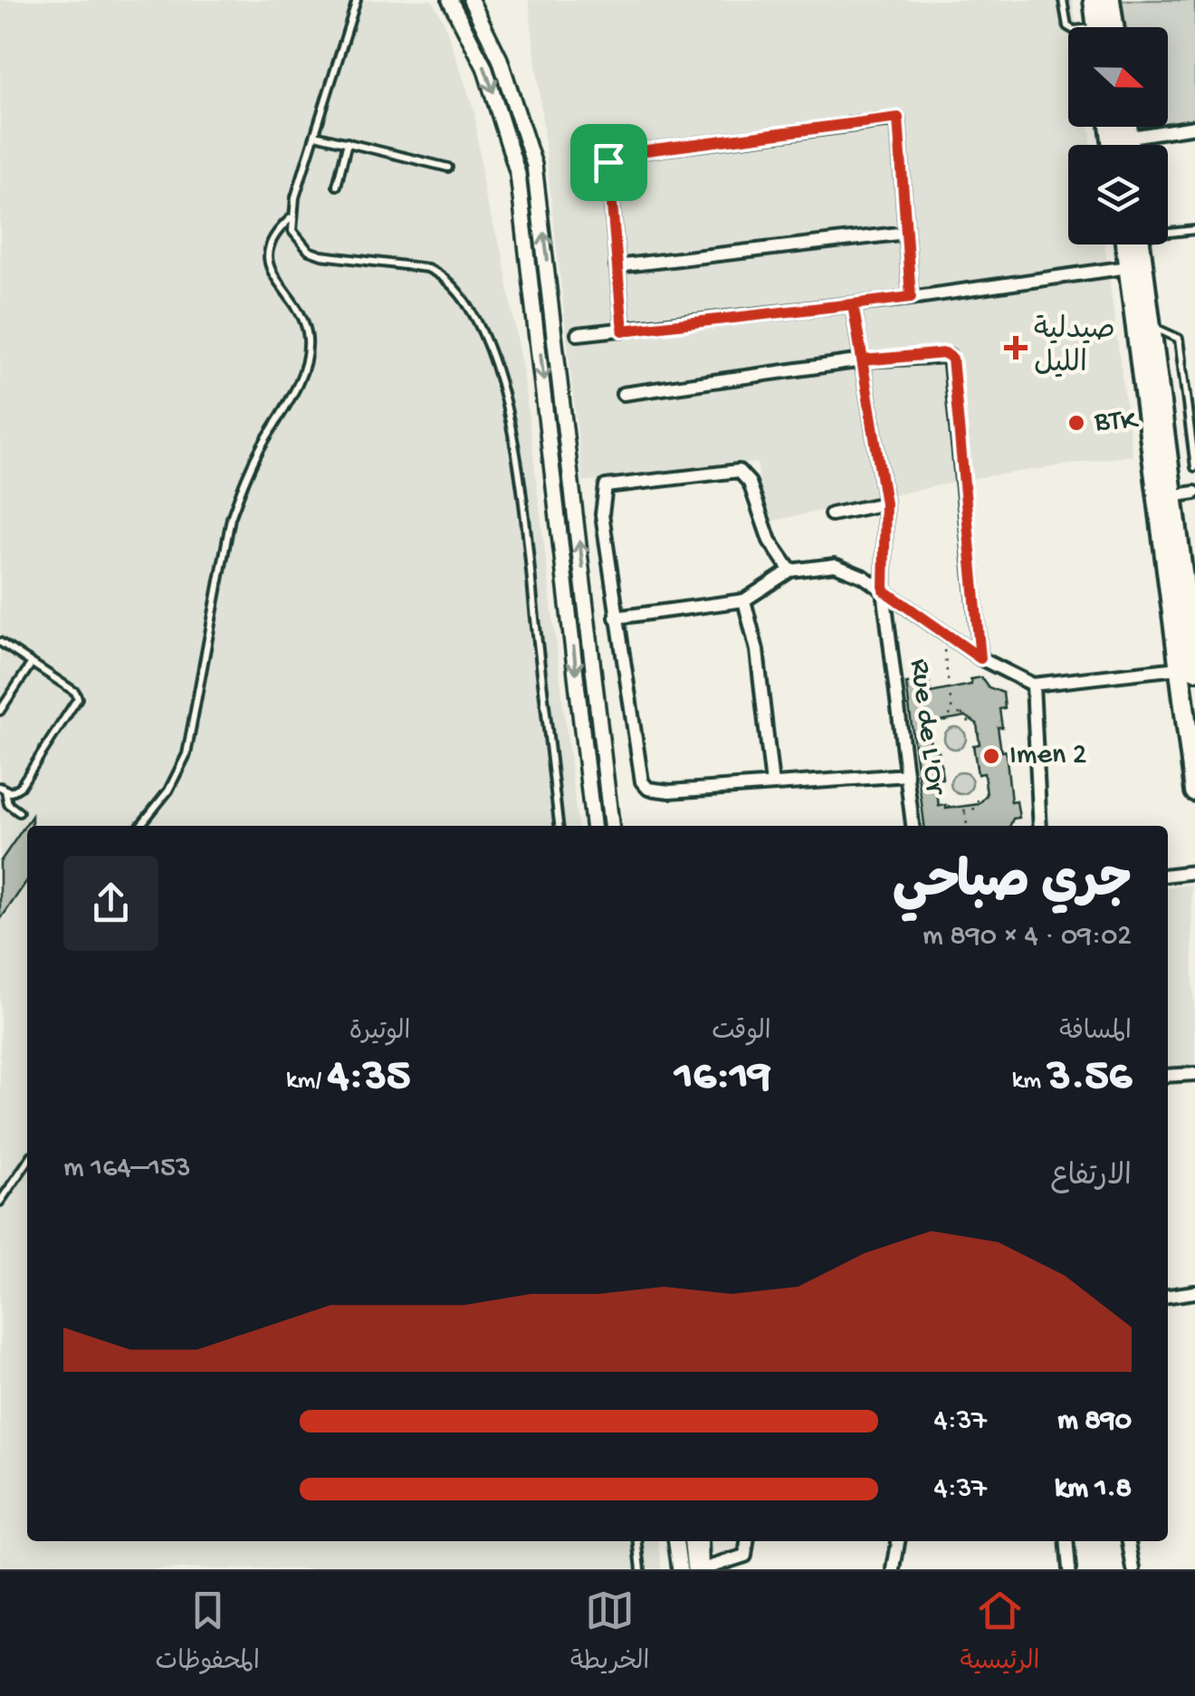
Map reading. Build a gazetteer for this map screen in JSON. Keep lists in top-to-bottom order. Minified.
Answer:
{"streets":{"street":["Rue de L'Or"]},"places":{"health":["صيدلية الليل"],"other":["BTK","Imen 2"]},"north":"right","page":{"heading":["جري صباحي","09:02 · 4 × 890 m"],"stats":[["المسافة","3.56 km"],["الوقت","16:19"],["الوتيرة","4:35 /km"]],"chart":["الارتفاع","153–164 m"],"list":[{"name":"890 m","note":"4:37"},{"name":"1.8 km","note":"4:37"}],"tabs":["الرئيسية","الخريطة","المحفوظات"]}}
